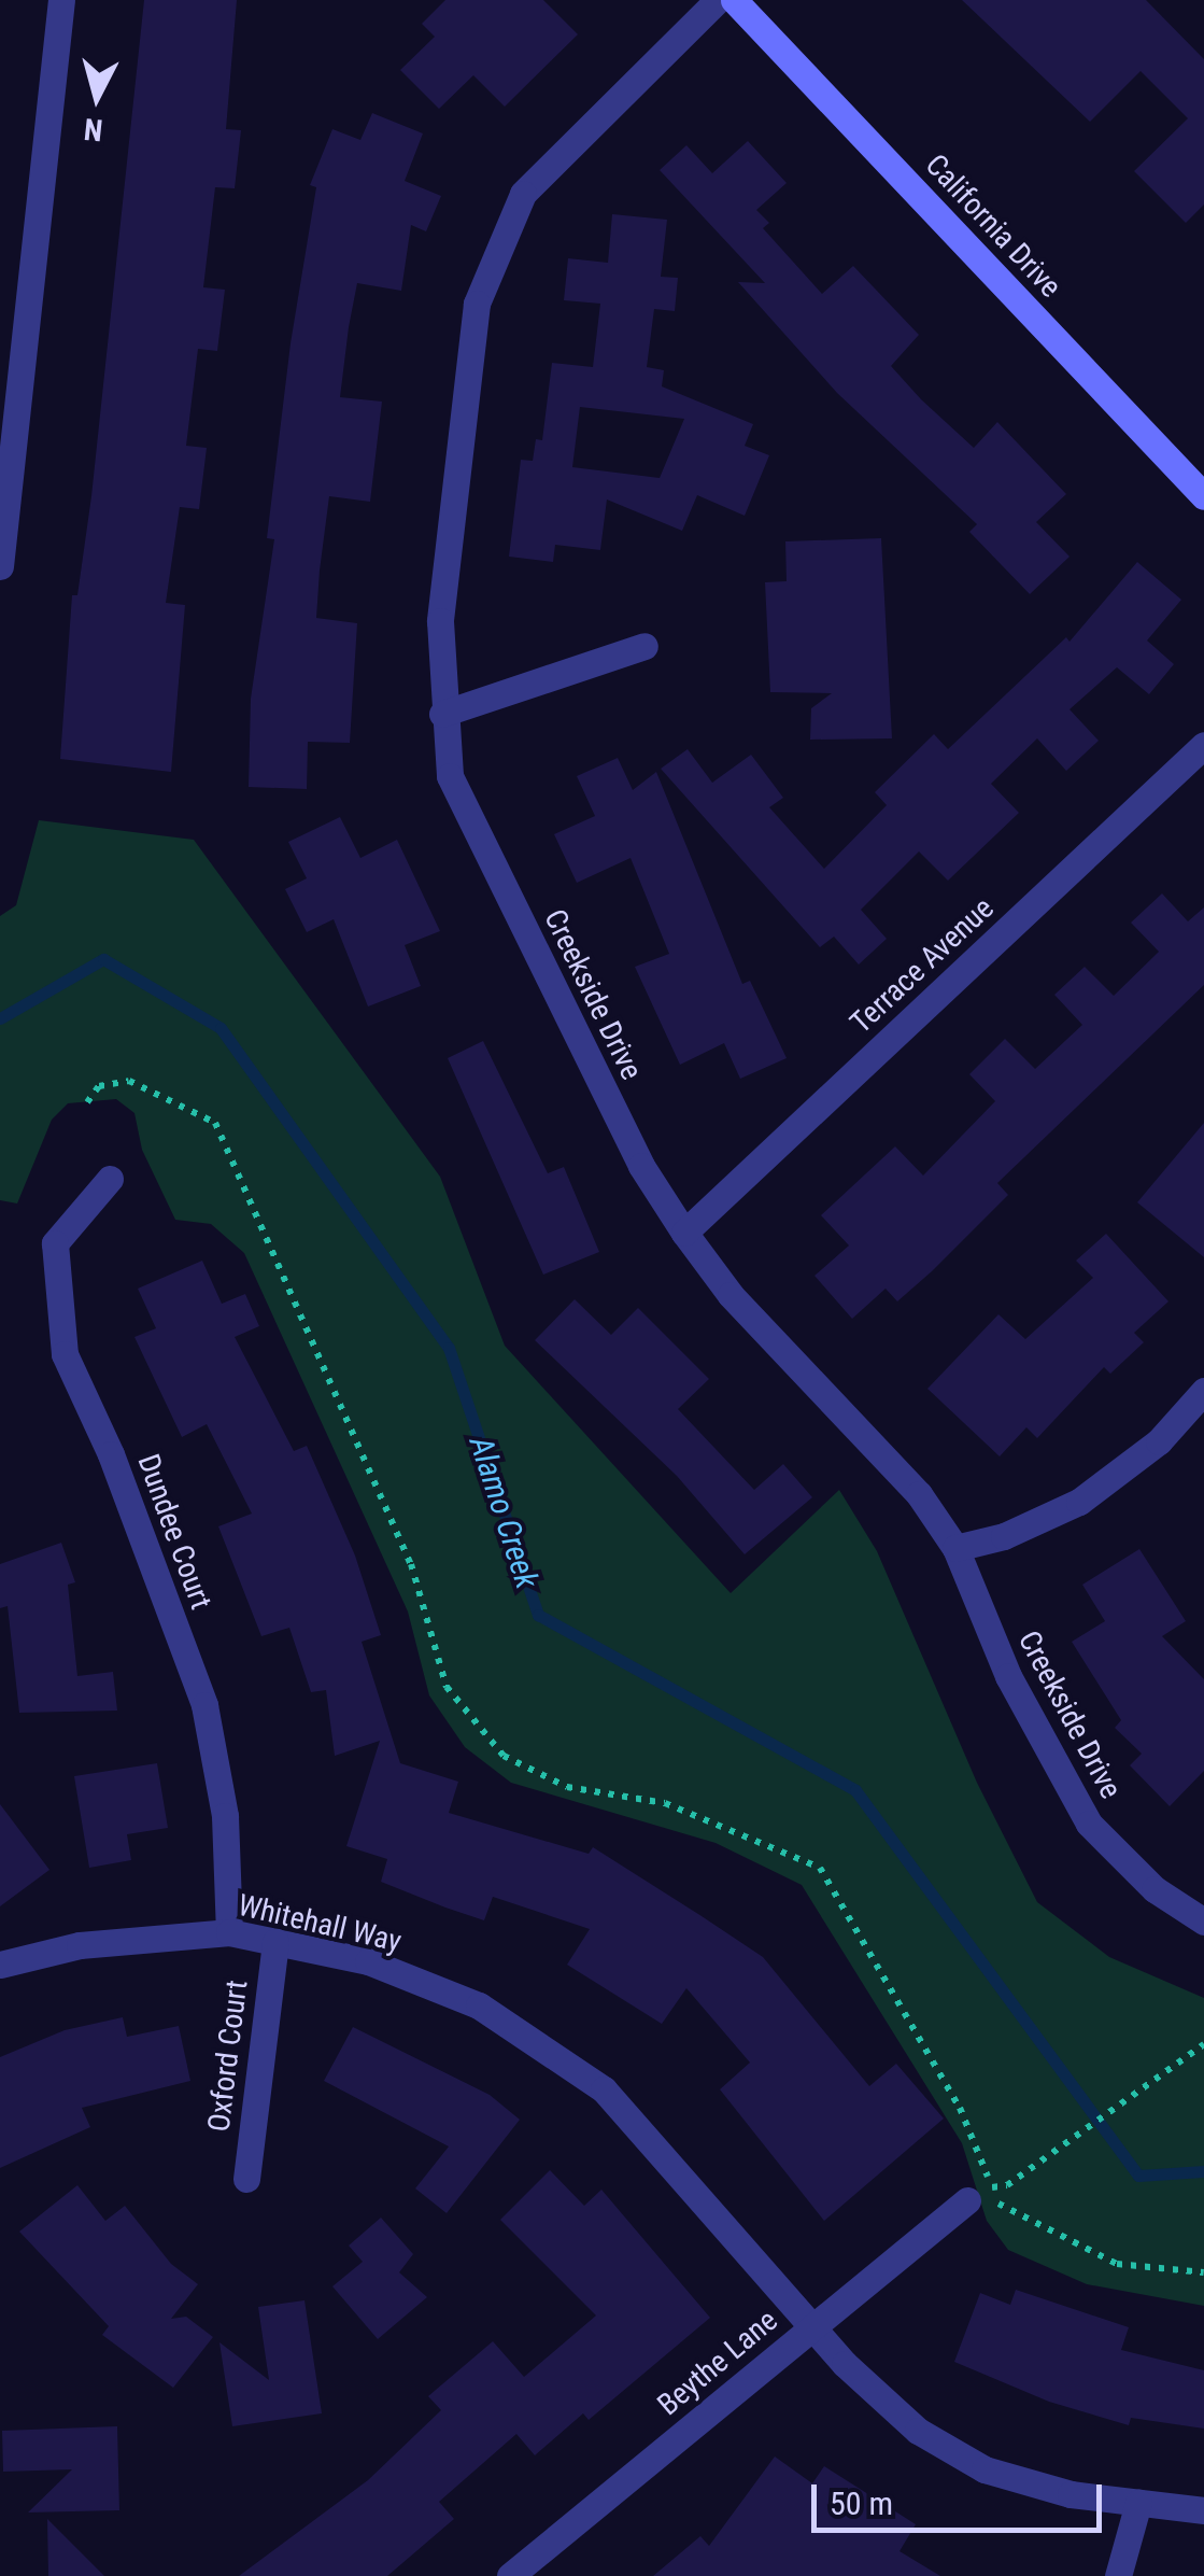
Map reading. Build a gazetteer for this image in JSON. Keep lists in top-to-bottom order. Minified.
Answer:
{"streets":{"street":["California Drive","Terrace Avenue","Creekside Drive","Dundee Court","Whitehall Way","Oxford Court","Beythe Lane"]},"crossings":[["Terrace Avenue","Creekside Drive"],["Dundee Court","Whitehall Way"],["Whitehall Way","Oxford Court"],["Whitehall Way","Beythe Lane"]],"water":["Alamo Creek"],"scale_bar":"50 m","north":"bottom"}
